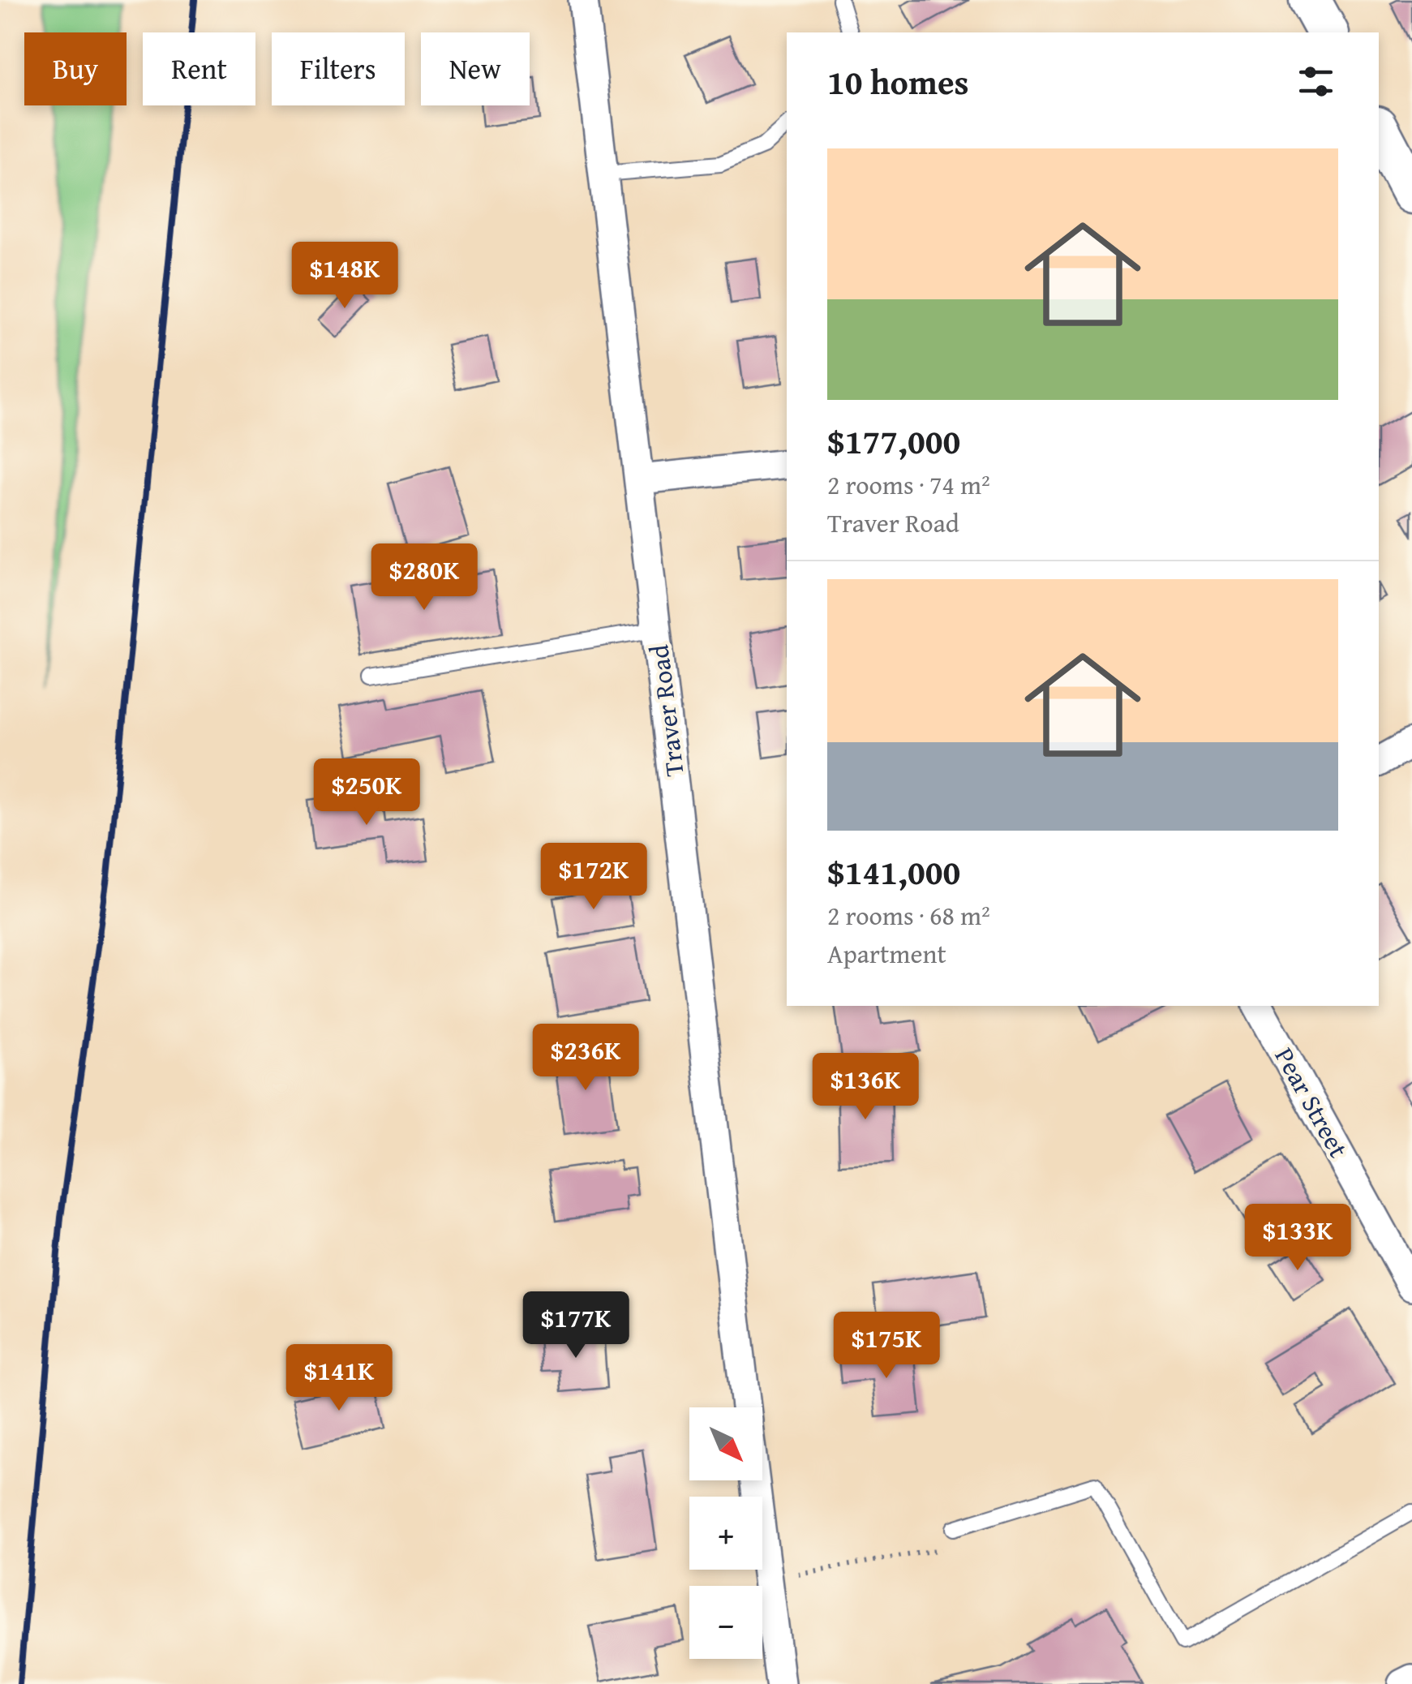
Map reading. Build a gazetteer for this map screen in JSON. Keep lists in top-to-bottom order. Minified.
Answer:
{"streets":{"street":["Traver Road","Pear Street"]},"north":"bottom right","page":{"chip":["Buy","Rent","Filters","New"],"heading":"10 homes","list":[{"name":"$177,000","note":"2 rooms · 74 m² · Traver Road"},{"name":"$141,000","note":"2 rooms · 68 m² · Apartment"}],"price":["$148K","$280K","$250K","$172K","$236K","$136K","$133K","$177K","$175K","$141K"],"map_buttons":["+","−"]}}
